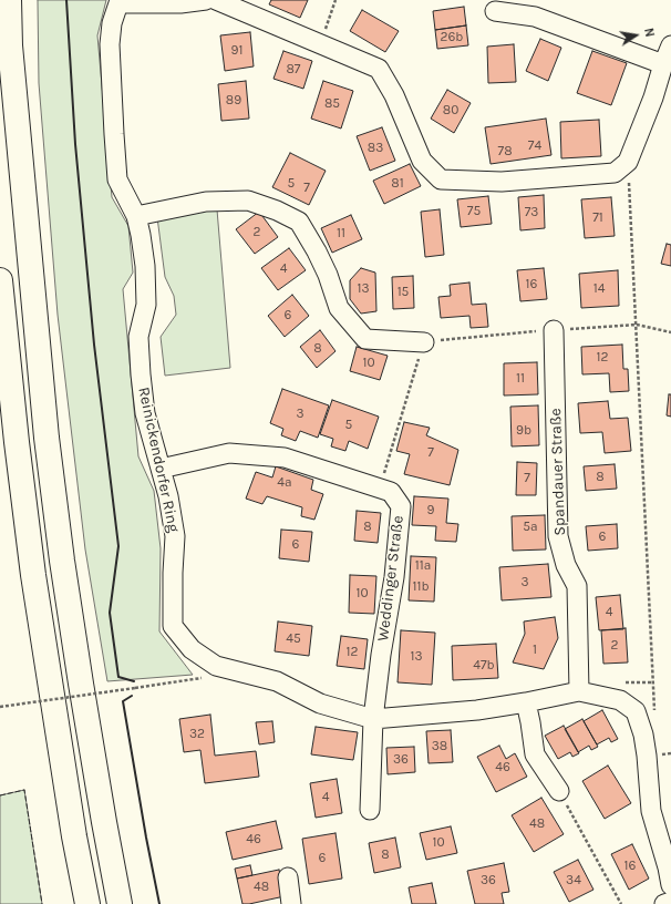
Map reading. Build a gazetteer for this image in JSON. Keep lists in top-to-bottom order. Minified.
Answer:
{"streets":{"street":["Reinickendorfer Ring","Spandauer Straße","Weddinger Straße"]},"crossings":[["Reinickendorfer Ring","Spandauer Straße"],["Reinickendorfer Ring","Weddinger Straße"]],"house_numbers":["26b","91","87","89","85","80","74","83","78","5","81","7","75","73","71","2","11","4","16","13","14","15","6","8","12","10","11","3","5","9b","7","8","7","4a","9","8","5a","6","6","11a","3","11b","10","4","45","2","1","12","13","47b","32","38","36","46","4","48","46","10","8","6","16","36","34","48"],"north":"right"}
